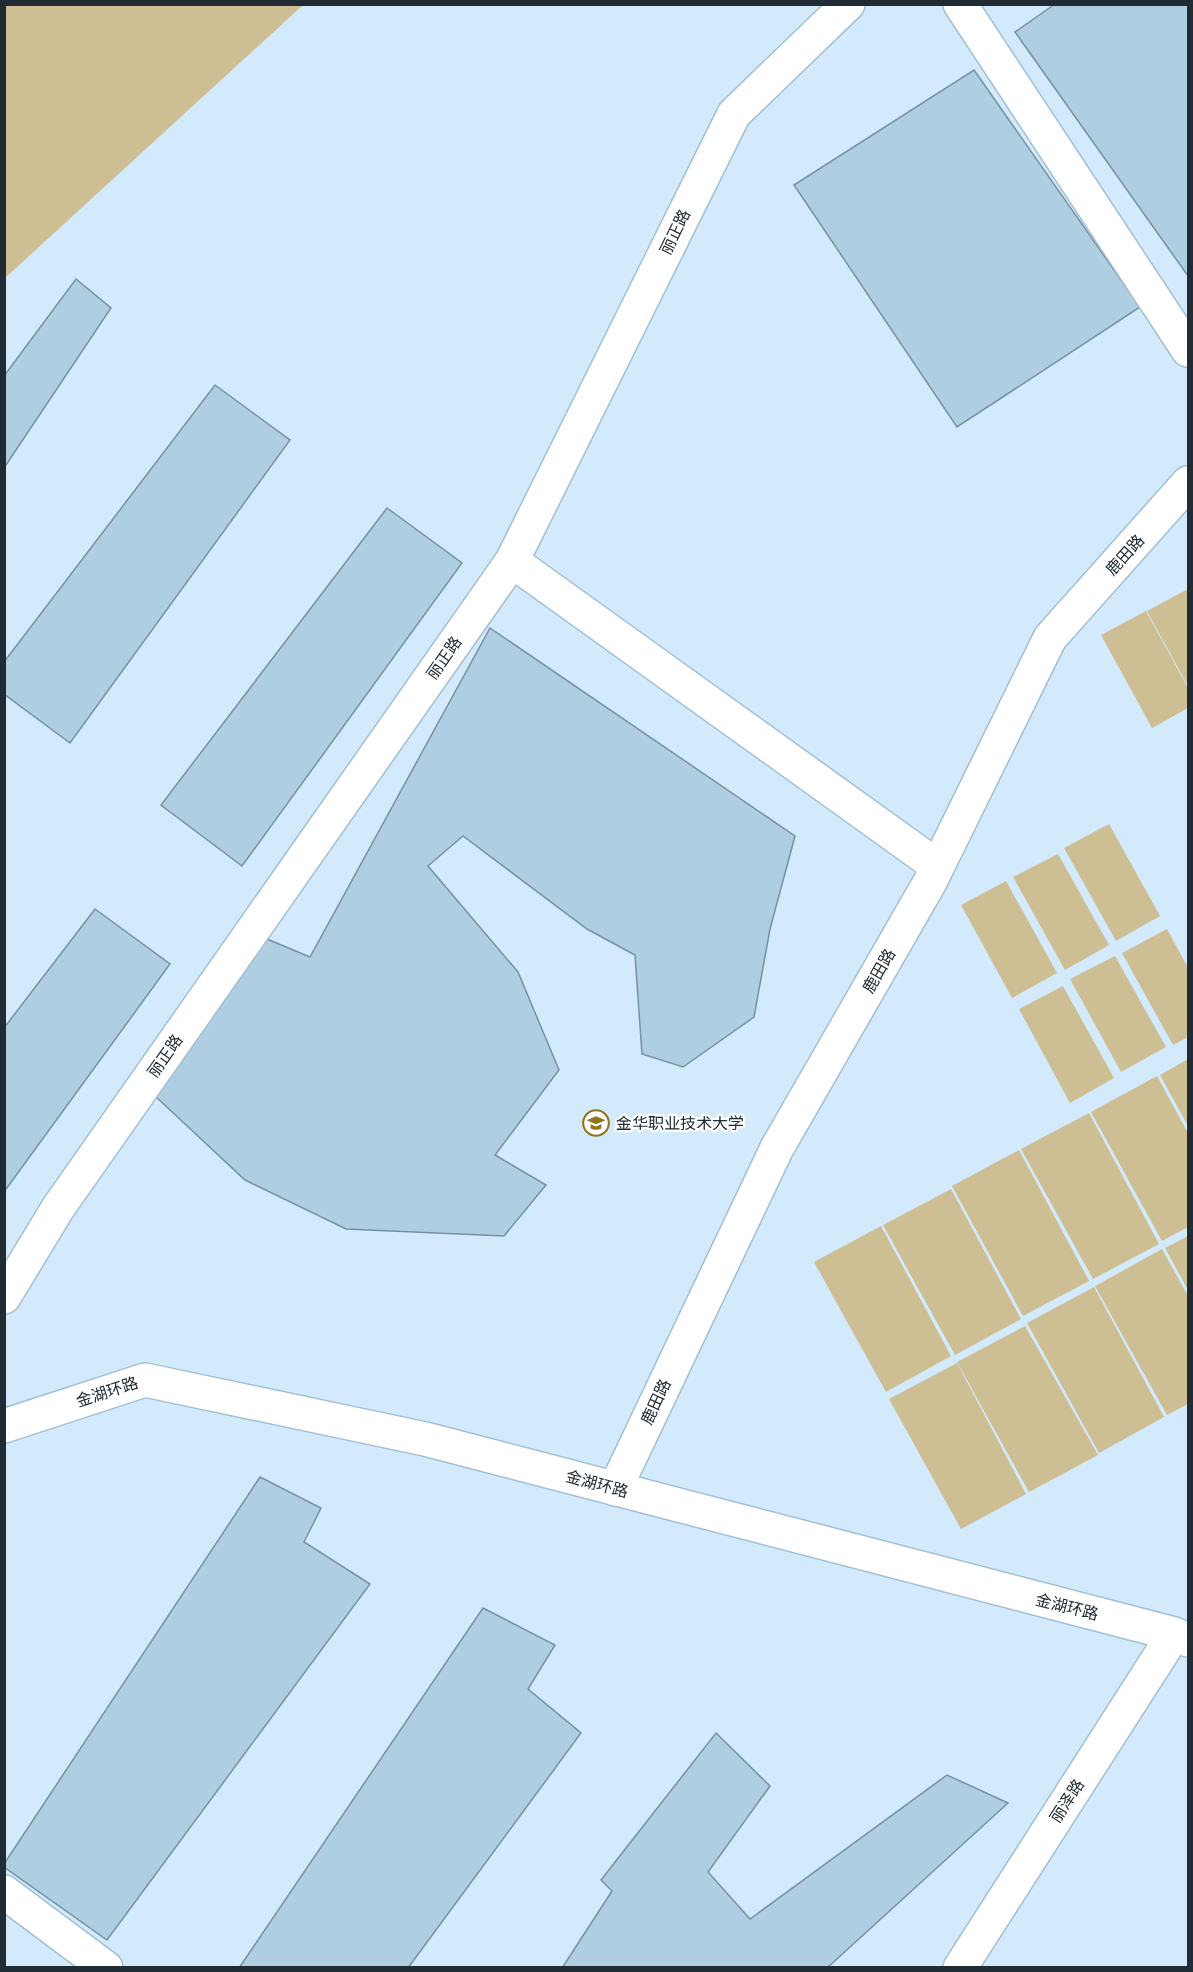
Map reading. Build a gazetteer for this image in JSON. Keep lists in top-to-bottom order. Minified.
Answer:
{"streets":{"street":["丽正路","鹿田路","金湖环路","丽泽路"]},"crossings":[["鹿田路","金湖环路"],["金湖环路","丽泽路"]],"places":{"school or university":["金华职业技术大学"]}}
